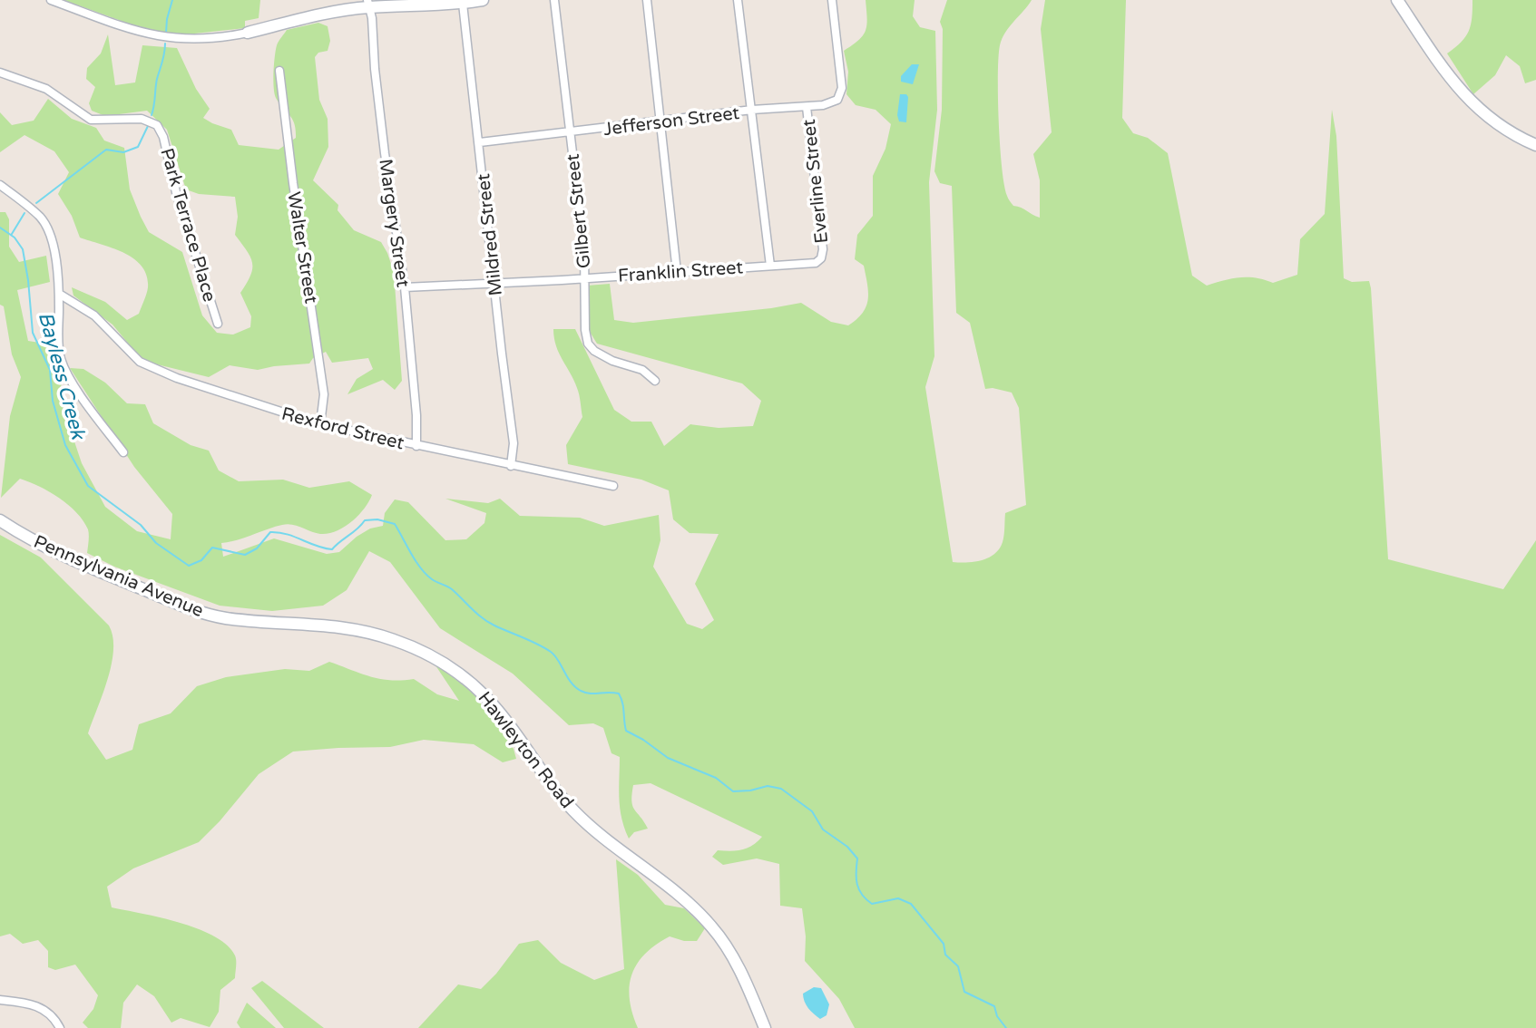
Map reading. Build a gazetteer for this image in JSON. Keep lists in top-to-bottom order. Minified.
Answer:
{"streets":{"street":["Jefferson Street","Everline Street","Gilbert Street","Margery Street","Park Terrace Place","Mildred Street","Walter Street","Franklin Street","Rexford Street","Pennsylvania Avenue","Hawleyton Road"]},"crossings":[["Jefferson Street","Everline Street"],["Jefferson Street","Gilbert Street"],["Jefferson Street","Mildred Street"],["Everline Street","Franklin Street"],["Gilbert Street","Franklin Street"],["Margery Street","Franklin Street"],["Margery Street","Rexford Street"],["Mildred Street","Franklin Street"],["Mildred Street","Rexford Street"],["Walter Street","Rexford Street"],["Pennsylvania Avenue","Hawleyton Road"]],"water":["Bayless Creek"]}
